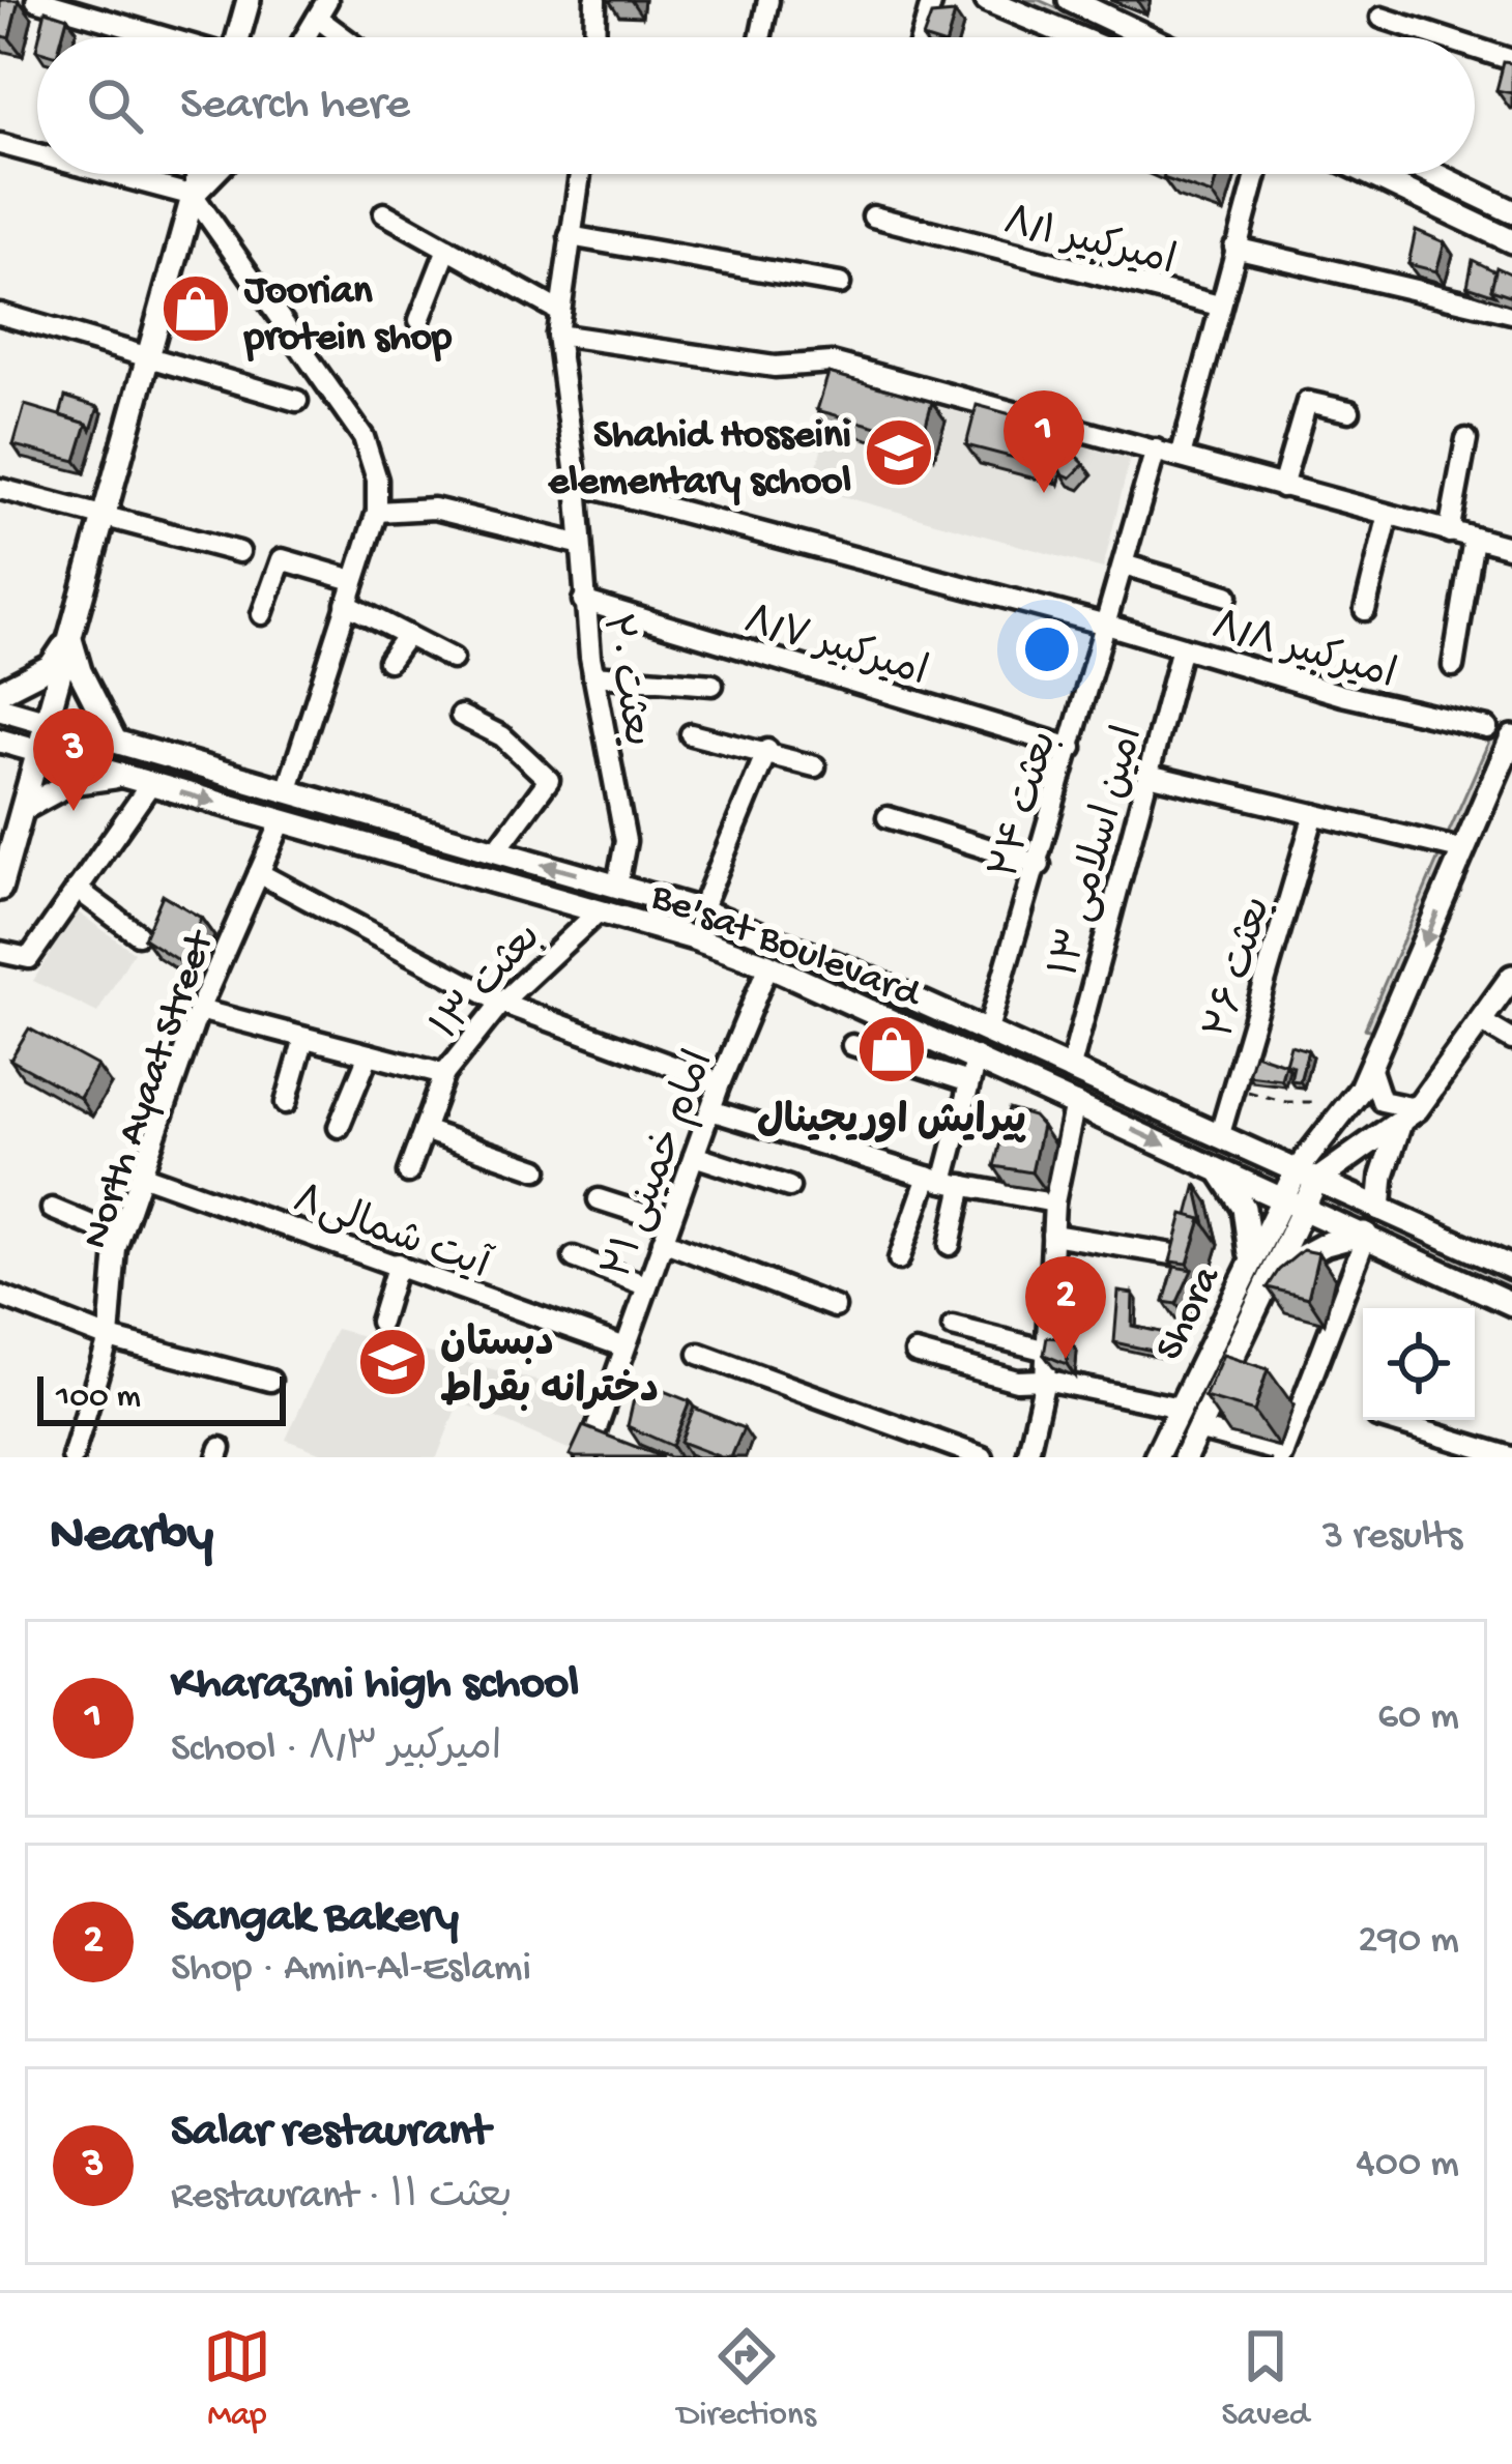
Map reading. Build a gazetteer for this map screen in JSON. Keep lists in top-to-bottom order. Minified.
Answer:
{"streets":{"main road":["Be'sat Boulevard","Shora"],"street":["امیرکبیر ۸/۱","امیرکبیر ۸/۷","امیرکبیر ۸/۸","بعثت ۲۰","بعثت ۲۴","امین اسلامی ۱۳","بعثت ۲۶","بعثت ۱۳","North Ayaat Street","امام خمینی ۲۱","آیت شمالی۸"]},"crossings":[["امیرکبیر ۸/۷","بعثت ۲۰"],["امیرکبیر ۸/۷","بعثت ۲۴"],["امیرکبیر ۸/۸","بعثت ۲۰"],["امیرکبیر ۸/۸","بعثت ۲۴"],["امیرکبیر ۸/۸","امین اسلامی ۱۳"],["بعثت ۲۰","Be'sat Boulevard"],["بعثت ۲۴","Be'sat Boulevard"],["امین اسلامی ۱۳","Be'sat Boulevard"],["Be'sat Boulevard","بعثت ۲۶"],["Be'sat Boulevard","بعثت ۱۳"],["Be'sat Boulevard","North Ayaat Street"],["Be'sat Boulevard","امام خمینی ۲۱"],["Be'sat Boulevard","Shora"],["North Ayaat Street","آیت شمالی۸"],["امام خمینی ۲۱","آیت شمالی۸"]],"places":{"shop":["Joorian protein shop","پیرایش اوریجینال"],"school or university":["Shahid Hosseini elementary school","دبستان دخترانه بقراط"]},"scale_bar":"100 m","page":{"search":"Search here","pins":["1","3","2"],"scale":"100 m","heading":["Nearby","3 results"],"list":[{"mark":"1","name":"Kharazmi high school","note":"School · امیرکبیر ۸/۳","value":"60 m"},{"mark":"2","name":"Sangak Bakery","note":"Shop · Amin-Al-Eslami","value":"290 m"},{"mark":"3","name":"Salar restaurant","note":"Restaurant · بعثت ۱۱","value":"400 m"}],"nav":["Map","Directions","Saved"]}}
